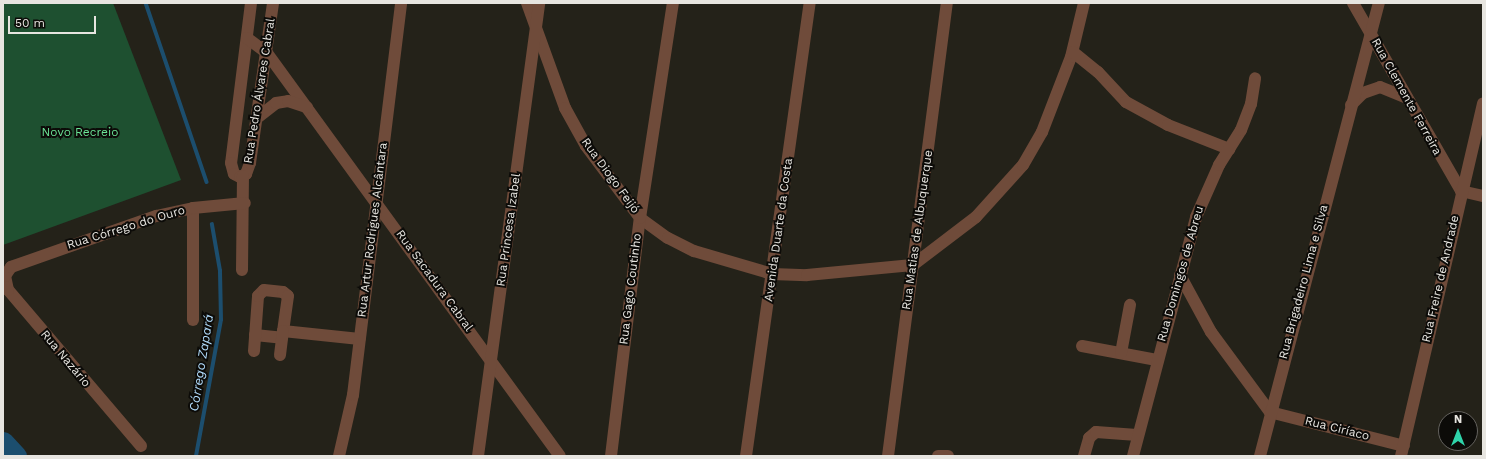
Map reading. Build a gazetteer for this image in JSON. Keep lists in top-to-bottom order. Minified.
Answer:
{"streets":{"street":["Rua Pedro Álvares Cabral","Rua Clemente Ferreira","Rua Diogo Feijó","Rua Córrego do Ouro","Rua Artur Rodrigues Alcântara","Rua Princesa Izabel","Avenida Duarte da Costa","Rua Matias de Albuquerque","Rua Domingos de Abreu","Rua Freire de Andrade","Rua Sacadura Cabral","Rua Brigadeiro Lima e Silva","Rua Gago Coutinho","Rua Nazário","Rua Ciríaco"]},"crossings":[["Rua Pedro Álvares Cabral","Rua Córrego do Ouro"],["Rua Pedro Álvares Cabral","Rua Sacadura Cabral"],["Rua Clemente Ferreira","Rua Freire de Andrade"],["Rua Clemente Ferreira","Rua Brigadeiro Lima e Silva"],["Rua Diogo Feijó","Rua Princesa Izabel"],["Rua Diogo Feijó","Avenida Duarte da Costa"],["Rua Diogo Feijó","Rua Matias de Albuquerque"],["Rua Diogo Feijó","Rua Gago Coutinho"],["Rua Córrego do Ouro","Rua Nazário"],["Rua Artur Rodrigues Alcântara","Rua Sacadura Cabral"],["Rua Princesa Izabel","Rua Sacadura Cabral"],["Rua Freire de Andrade","Rua Ciríaco"],["Rua Brigadeiro Lima e Silva","Rua Ciríaco"]],"water":["Córrego Zapará"],"parks":["Novo Recreio"],"scale_bar":"50 m","north":"top"}
